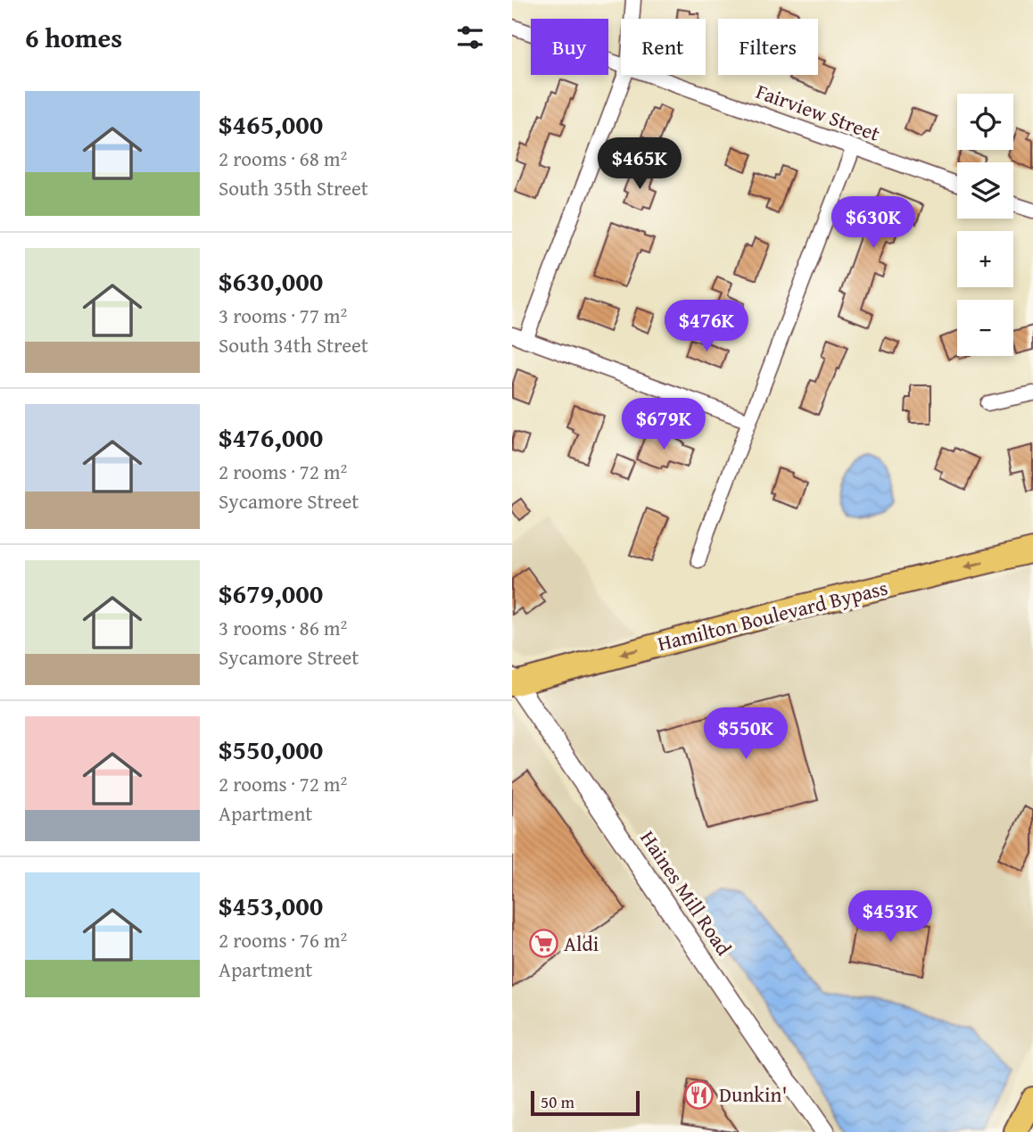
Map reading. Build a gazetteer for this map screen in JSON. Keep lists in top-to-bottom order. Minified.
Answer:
{"streets":{"main road":["Hamilton Boulevard Bypass"],"street":["Fairview Street","Haines Mill Road"]},"crossings":[["Hamilton Boulevard Bypass","Haines Mill Road"]],"one_way":["Hamilton Boulevard Bypass"],"places":{"supermarket":["Aldi"],"restaurant":["Dunkin'"]},"scale_bar":"50 m","page":{"heading":"6 homes","chip":["Buy","Rent","Filters"],"list":[{"name":"$465,000","note":"2 rooms · 68 m² · South 35th Street"},{"name":"$630,000","note":"3 rooms · 77 m² · South 34th Street"},{"name":"$476,000","note":"2 rooms · 72 m² · Sycamore Street"},{"name":"$679,000","note":"3 rooms · 86 m² · Sycamore Street"},{"name":"$550,000","note":"2 rooms · 72 m² · Apartment"},{"name":"$453,000","note":"2 rooms · 76 m² · Apartment"}],"map_buttons":["+","−"],"price":["$465K","$630K","$476K","$679K","$550K","$453K"],"scale":"50 m"}}
